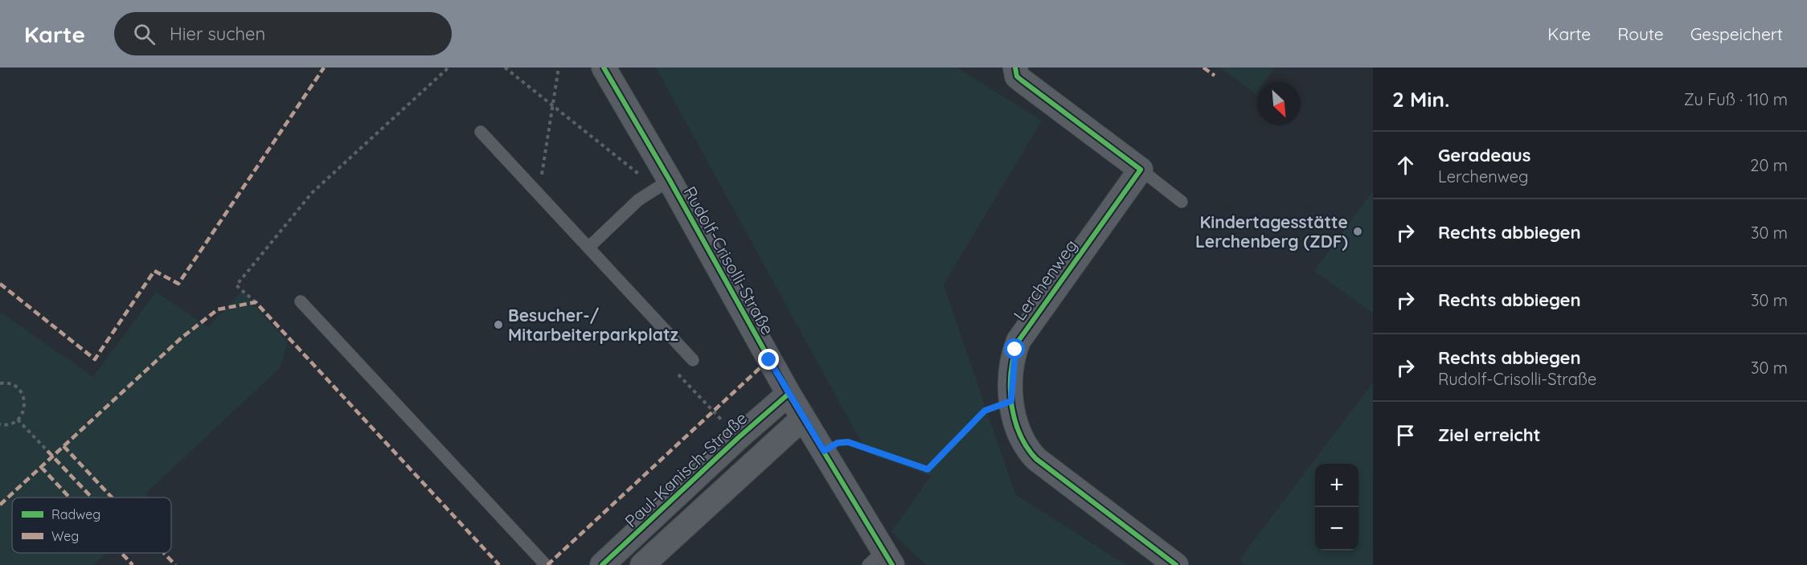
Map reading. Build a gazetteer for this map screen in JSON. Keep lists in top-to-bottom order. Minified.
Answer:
{"streets":{"street":["Rudolf-Crisolli-Straße","Lerchenweg","Paul-Kanisch-Straße"]},"crossings":[["Rudolf-Crisolli-Straße","Paul-Kanisch-Straße"]],"places":["Kindertagesstätte Lerchenberg (ZDF)","Besucher-/ Mitarbeiterparkplatz"],"legend":["Radweg","Weg"],"north":"bottom right","page":{"header":"Karte","search":"Hier suchen","nav":["Karte","Route","Gespeichert"],"heading":["2 Min.","Zu Fuß · 110 m"],"list":[["Geradeaus","Lerchenweg","20 m"],["Rechts abbiegen","30 m"],["Rechts abbiegen","30 m"],["Rechts abbiegen","Rudolf-Crisolli-Straße","30 m"],"Ziel erreicht"],"map_buttons":["+","−"]}}
